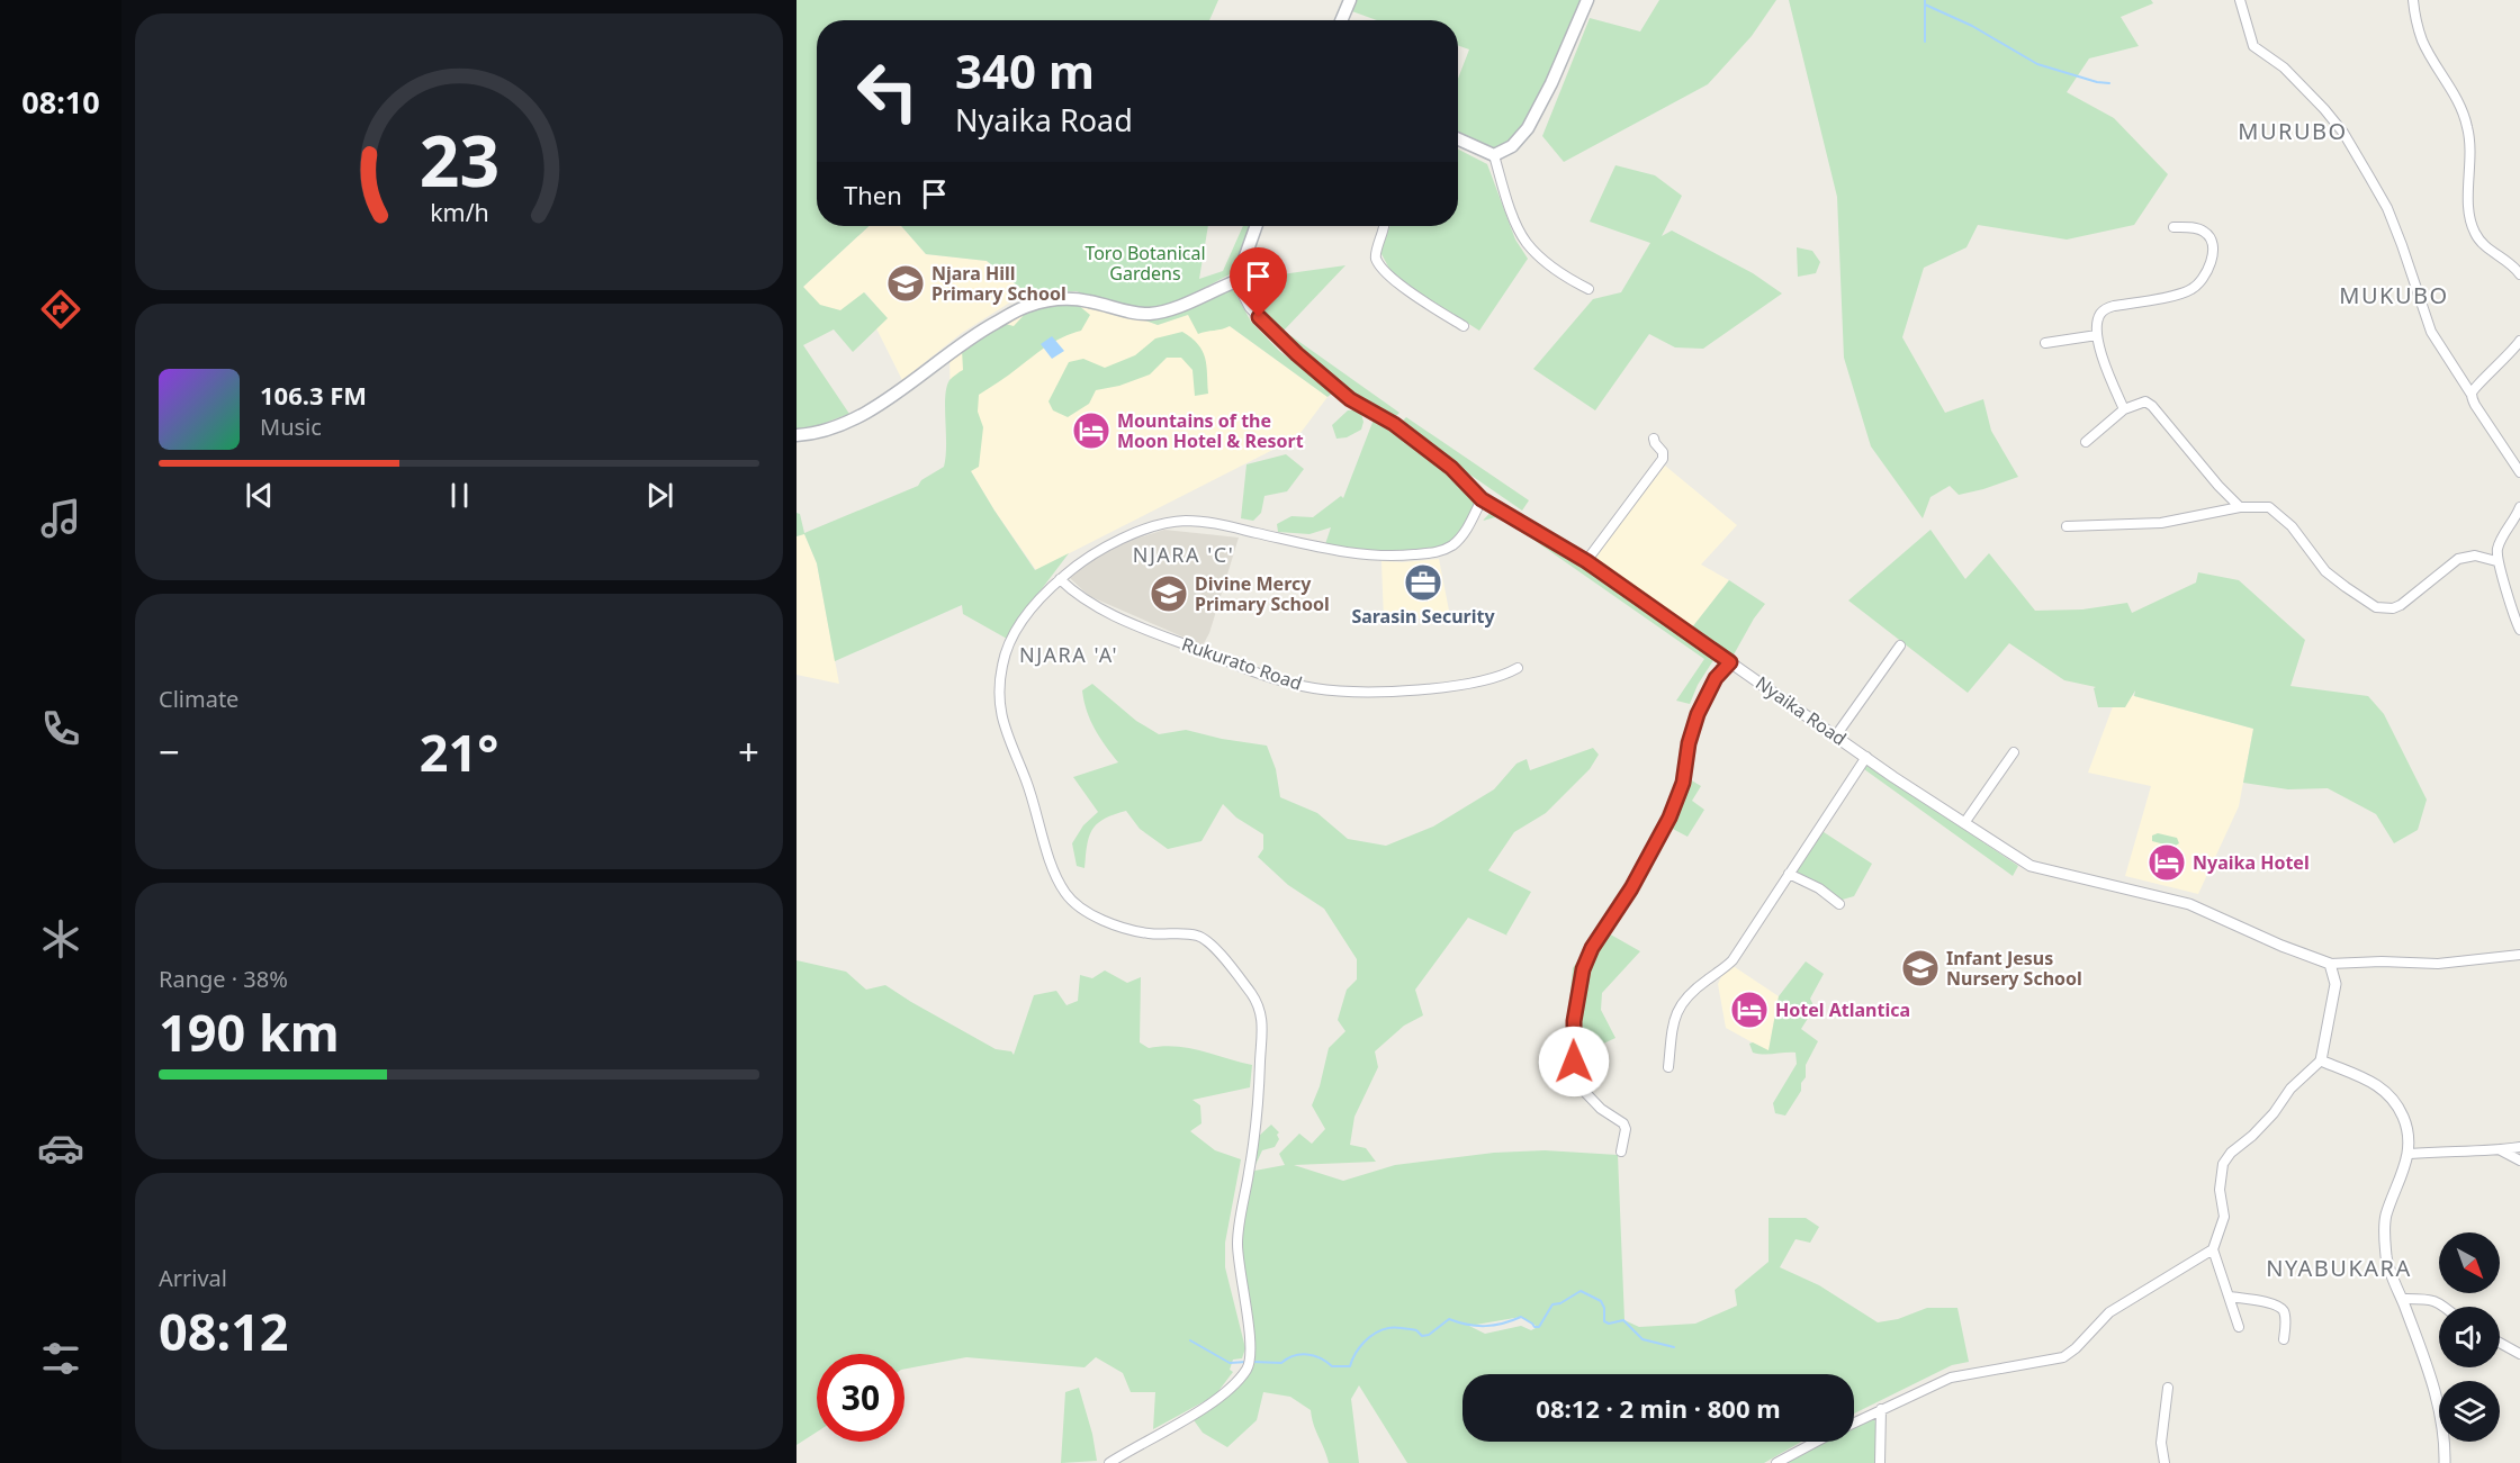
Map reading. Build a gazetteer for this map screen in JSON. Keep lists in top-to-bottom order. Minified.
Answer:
{"streets":{"street":["Rukurato Road","Nyaika Road"]},"districts":["MURUBO","MUKUBO","NJARA 'C'","NJARA 'A'","NYABUKARA"],"parks":["Toro Botanical Gardens"],"places":{"school or university":["Njara Hill Primary School","Divine Mercy Primary School","Infant Jesus Nursery School"],"hotel":["Mountains of the Moon Hotel & Resort","Nyaika Hotel","Hotel Atlantica"],"office":["Sarasin Security"]},"north":"bottom right","page":{"tabs":"08:10","turn":["340 m","Nyaika Road"],"then":"Then","song":["106.3 FM","Music"],"tile":["Climate",["Range · 38%","190 km"],["Arrival","08:12"]],"heat":["−","21°","+"],"limit":"30","trip":"08:12 · 2 min · 800 m","gauge":["23","km/h"]}}
